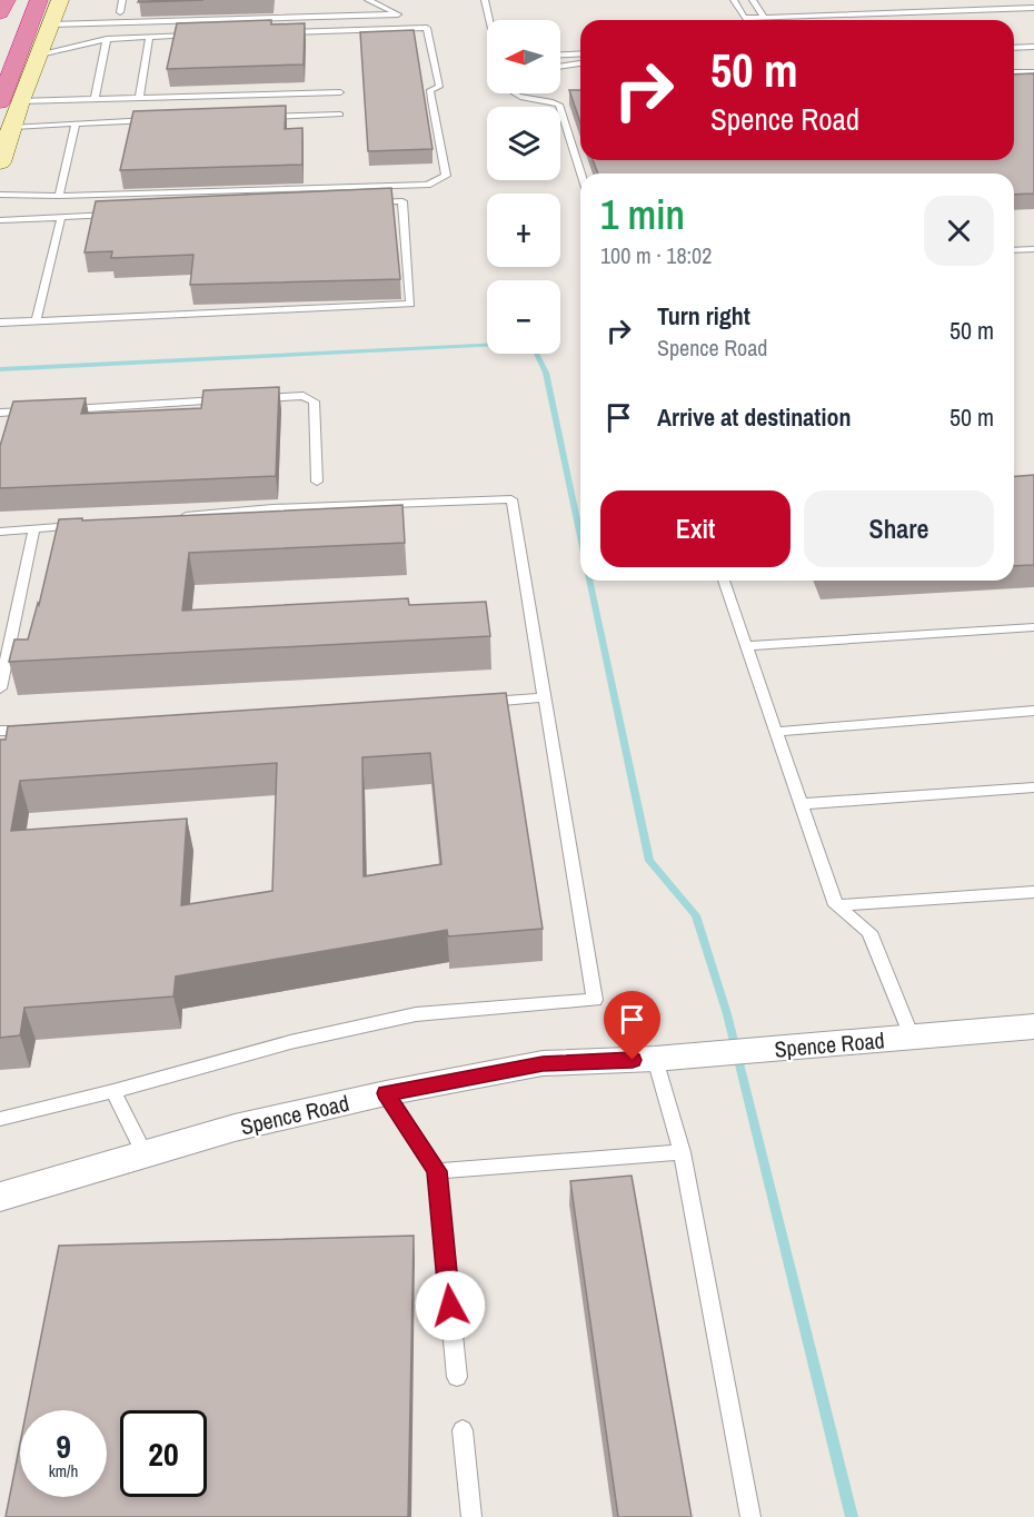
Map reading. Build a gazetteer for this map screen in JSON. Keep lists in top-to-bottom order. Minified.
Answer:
{"streets":{"street":["Spence Road"]},"north":"left","page":{"map_buttons":["+","−"],"turn":["50 m","Spence Road"],"heading":["1 min","100 m · 18:02"],"list":[{"name":"Turn right","note":"Spence Road","value":"50 m"},{"name":"Arrive at destination","value":"50 m"}],"buttons":["Exit","Share"],"speed":"9 km/h","limit":"20"}}
